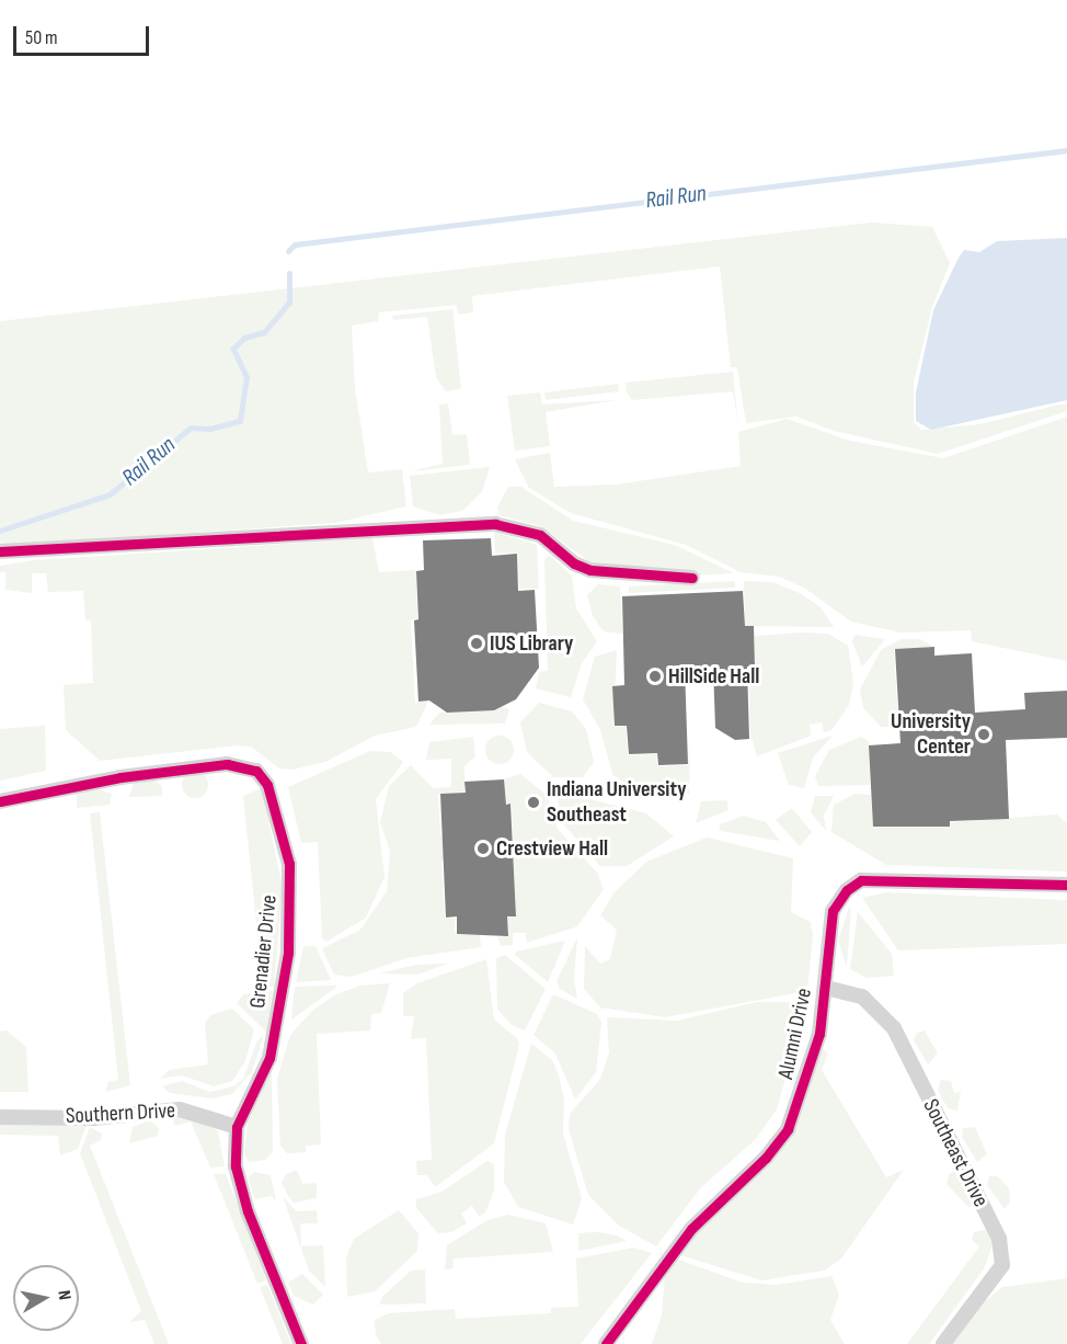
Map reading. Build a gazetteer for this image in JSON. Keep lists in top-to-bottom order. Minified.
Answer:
{"streets":{"street":["Grenadier Drive","Alumni Drive","Southern Drive","Southeast Drive"]},"crossings":[["Grenadier Drive","Southern Drive"],["Alumni Drive","Southeast Drive"]],"water":["Rail Run"],"places":["IUS Library","HillSide Hall","University Center","Indiana University Southeast","Crestview Hall"],"scale_bar":"50 m","north":"right"}
